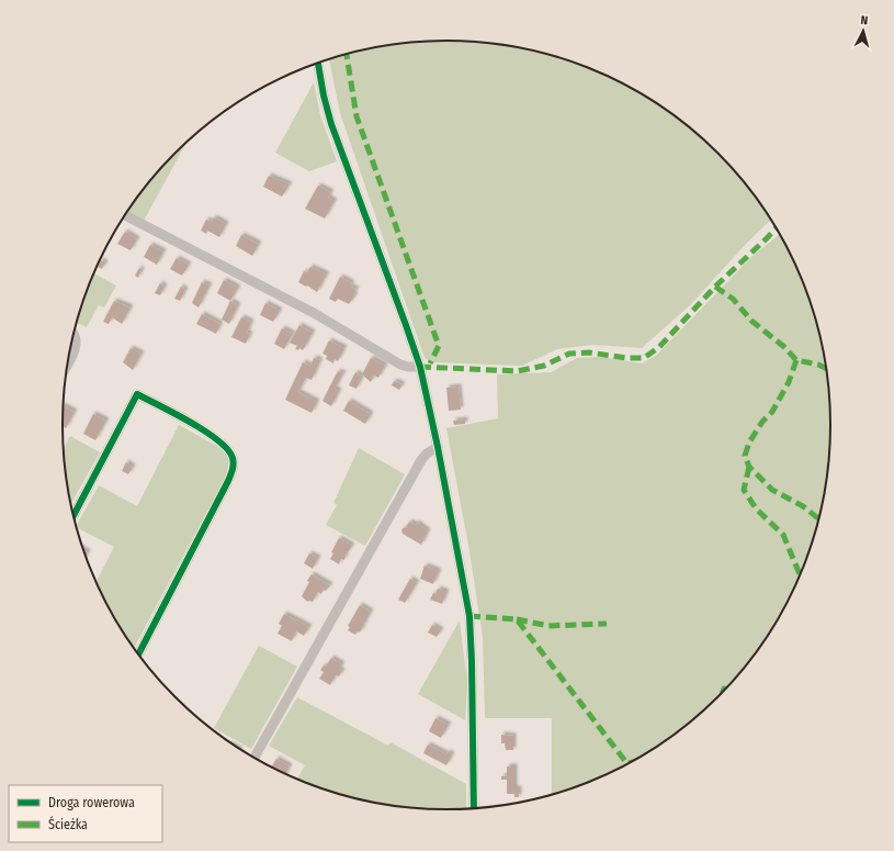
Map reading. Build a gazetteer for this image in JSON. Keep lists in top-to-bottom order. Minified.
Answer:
{"legend":["Droga rowerowa","Ścieżka"],"north":"top"}
